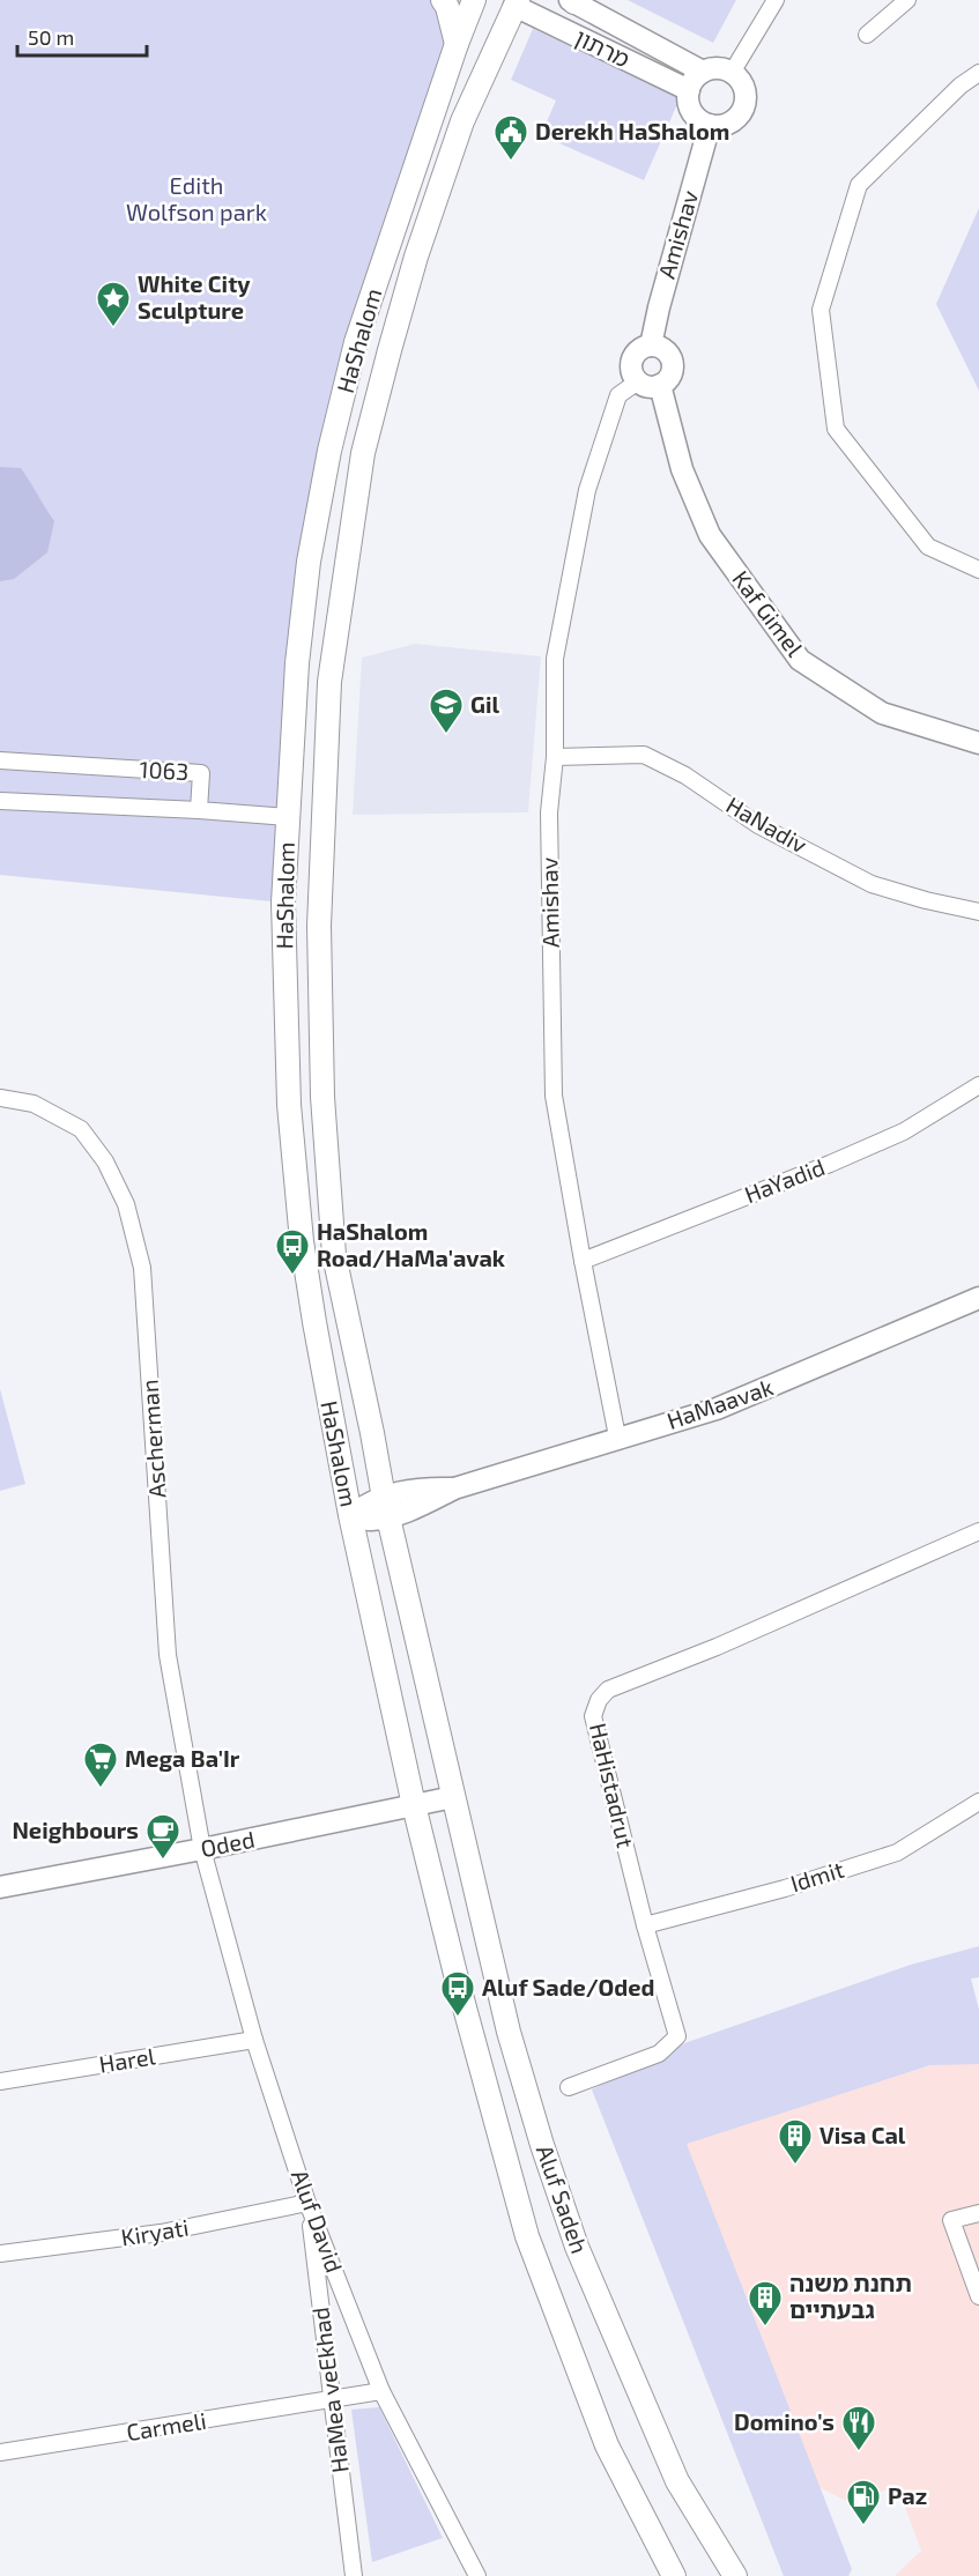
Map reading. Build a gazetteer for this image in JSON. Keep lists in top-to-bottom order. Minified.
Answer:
{"streets":{"main road":["HaShalom","Aluf Sadeh"],"street":["מרתון","Amishav","Kaf Gimel","1063","HaNadiv","HaYadid","HaMaavak","Ascherman","HaHistadrut","Oded","Idmit","Harel","Aluf David","Kiryati","HaMea veEkhad","Carmeli"]},"crossings":[["מרתון","Amishav"],["מרתון","HaShalom"],["Amishav","Kaf Gimel"],["Amishav","HaNadiv"],["Amishav","HaYadid"],["Amishav","HaMaavak"],["HaShalom","1063"],["HaShalom","HaMaavak"],["HaShalom","Oded"],["HaShalom","Aluf Sadeh"],["Ascherman","Oded"],["Ascherman","Aluf David"],["HaHistadrut","Idmit"],["Oded","Aluf Sadeh"],["Oded","Aluf David"],["Harel","Aluf David"],["Aluf David","Kiryati"],["Aluf David","HaMea veEkhad"],["Aluf David","Carmeli"],["Kiryati","HaMea veEkhad"],["HaMea veEkhad","Carmeli"]],"parks":["Edith Wolfson park"],"places":{"public building":["Derekh HaShalom"],"place":["White City Sculpture"],"school or university":["Gil"],"bus stop":["HaShalom Road/HaMa'avak","Aluf Sade/Oded"],"supermarket":["Mega Ba'Ir"],"cafe":["Neighbours"],"building":["Visa Cal","תחנת משנה גבעתיים"],"restaurant":["Domino's"],"fuel station":["Paz"]},"scale_bar":"50 m"}
